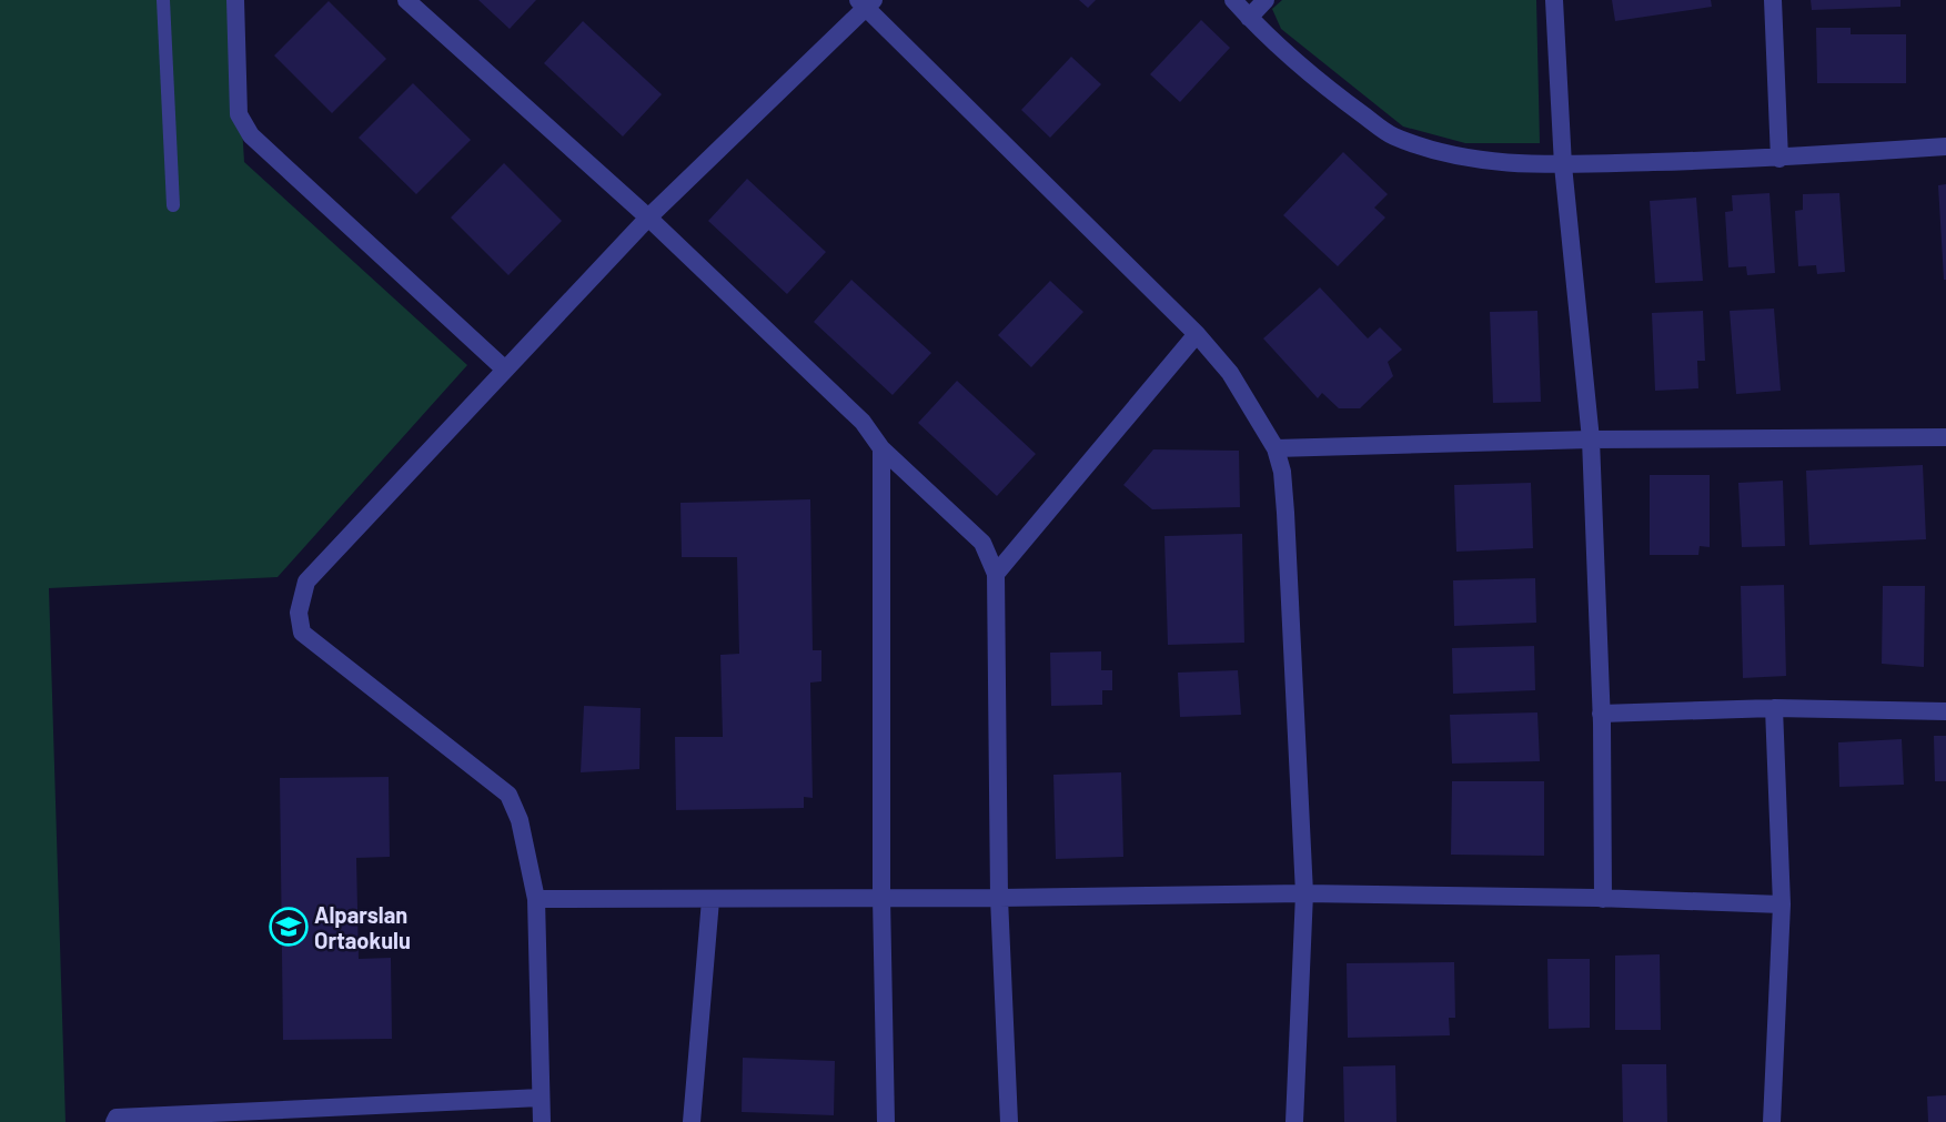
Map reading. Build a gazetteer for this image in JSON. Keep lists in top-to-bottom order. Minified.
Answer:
{"places":{"school or university":["Alparslan Ortaokulu"]}}
